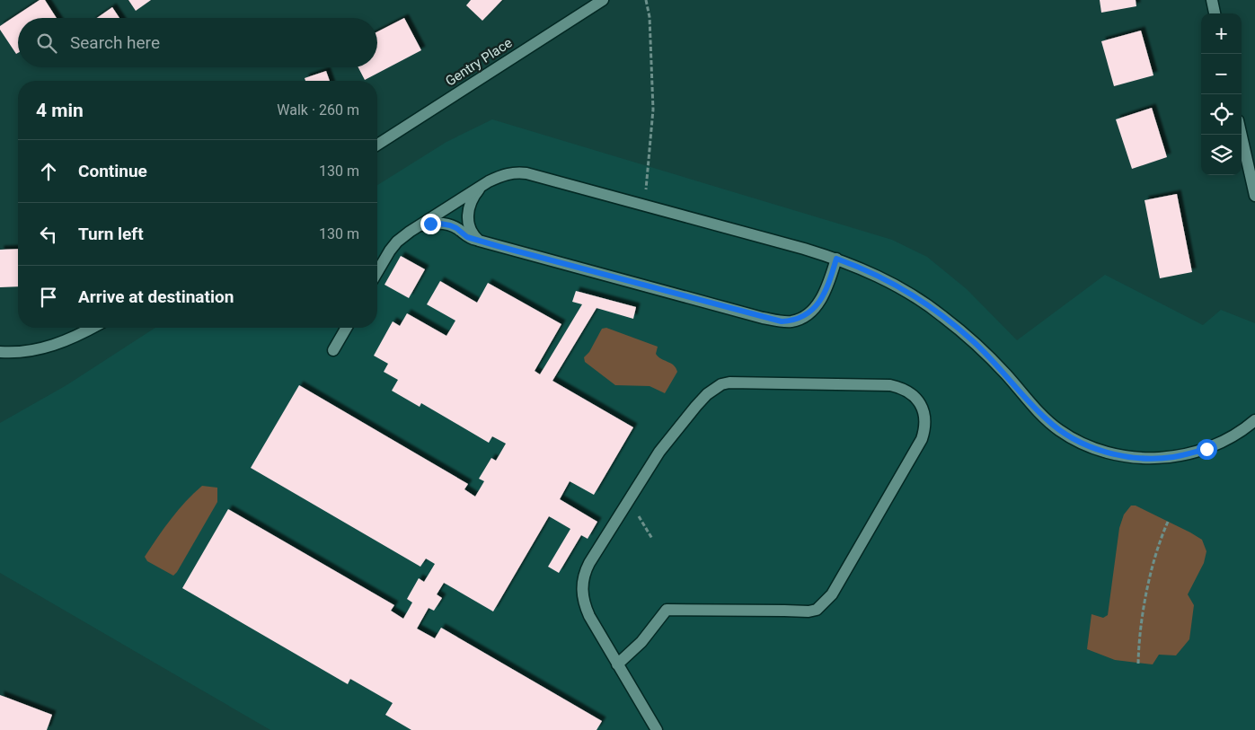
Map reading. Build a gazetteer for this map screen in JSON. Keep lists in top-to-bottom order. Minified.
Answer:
{"streets":{"street":["Gentry Place"]},"page":{"map_buttons":["+","−"],"search":"Search here","heading":["4 min","Walk · 260 m"],"list":[["Continue","130 m"],["Turn left","130 m"],"Arrive at destination"]}}
